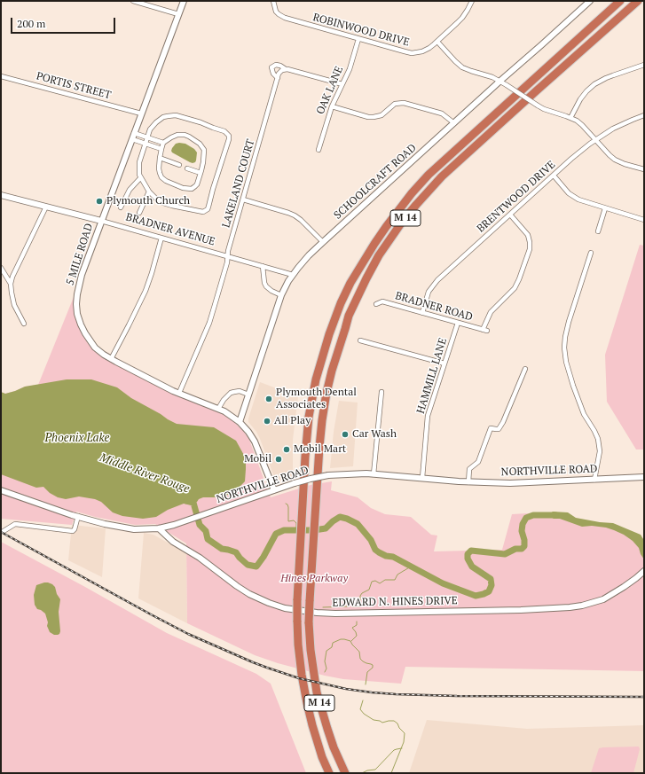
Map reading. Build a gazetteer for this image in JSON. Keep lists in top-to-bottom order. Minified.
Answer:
{"streets":{"highway":["M 14"],"street":["ROBINWOOD DRIVE","PORTIS STREET","OAK LANE","SCHOOLCRAFT ROAD","LAKELAND COURT","BRENTWOOD DRIVE","BRADNER AVENUE","5 MILE ROAD","BRADNER ROAD","HAMMILL LANE","NORTHVILLE ROAD","EDWARD N. HINES DRIVE"]},"crossings":[["ROBINWOOD DRIVE","OAK LANE"],["PORTIS STREET","5 MILE ROAD"],["SCHOOLCRAFT ROAD","BRADNER AVENUE"],["SCHOOLCRAFT ROAD","5 MILE ROAD"],["LAKELAND COURT","BRADNER AVENUE"],["LAKELAND COURT","5 MILE ROAD"],["BRENTWOOD DRIVE","BRADNER ROAD"],["BRADNER AVENUE","5 MILE ROAD"],["5 MILE ROAD","NORTHVILLE ROAD"],["BRADNER ROAD","HAMMILL LANE"],["HAMMILL LANE","NORTHVILLE ROAD"],["NORTHVILLE ROAD","EDWARD N. HINES DRIVE"]],"water":["Phoenix Lake","Middle River Rouge"],"parks":["Hines Parkway"],"places":["Plymouth Church","Plymouth Dental Associates","All Play","Car Wash","Mobil Mart","Mobil"],"scale_bar":"200 m"}
